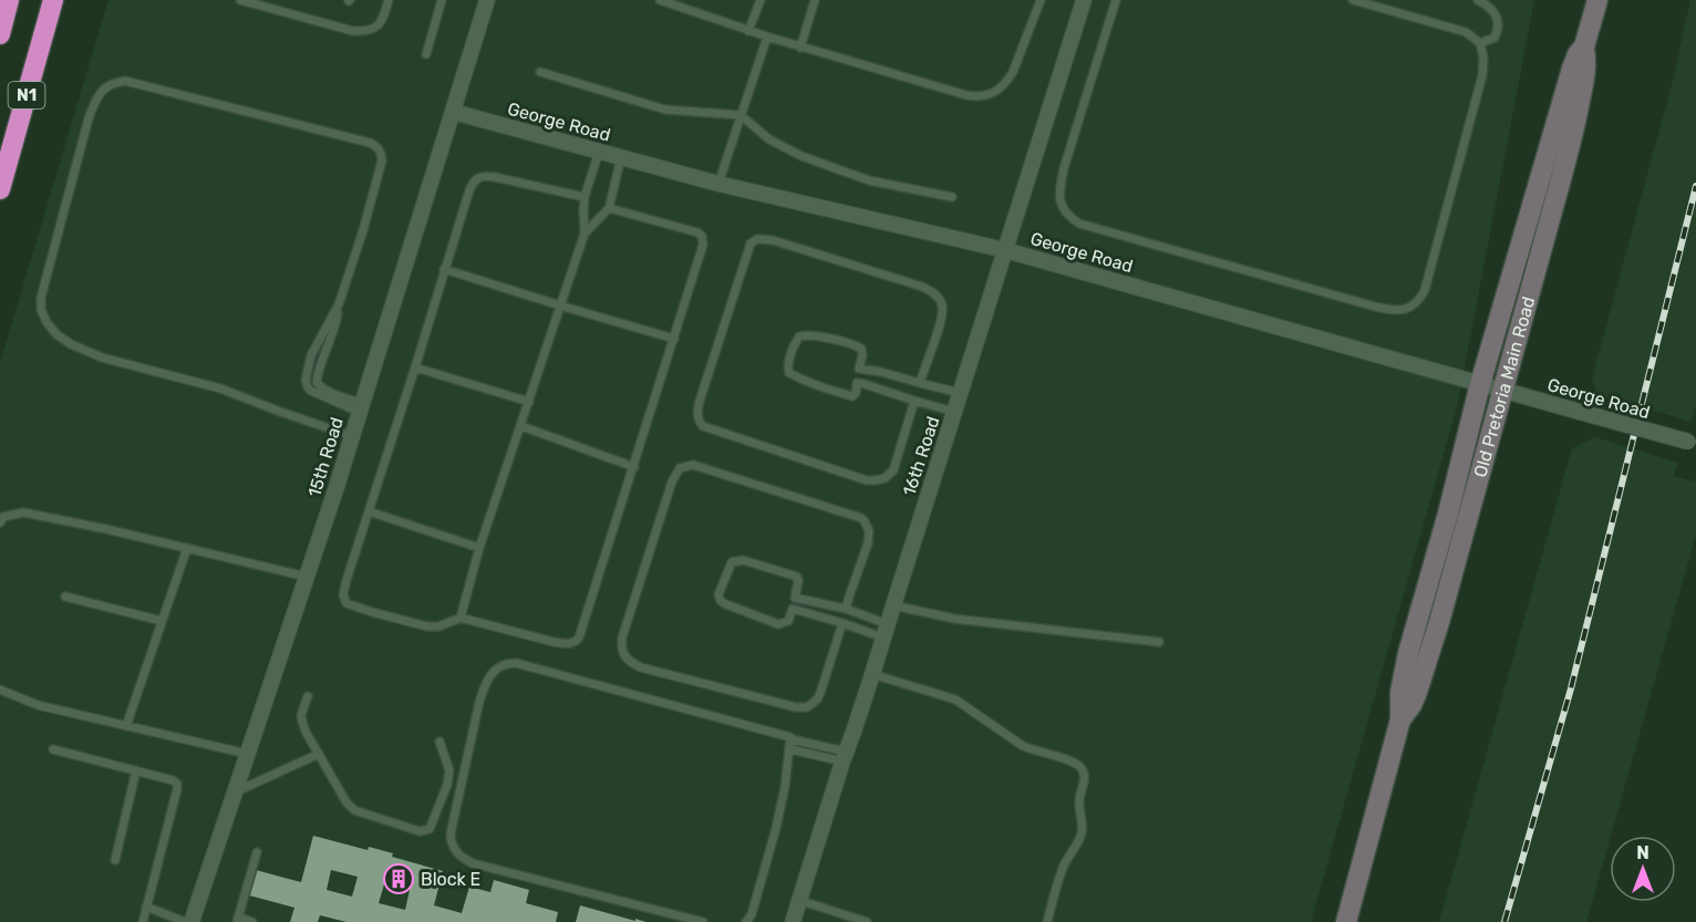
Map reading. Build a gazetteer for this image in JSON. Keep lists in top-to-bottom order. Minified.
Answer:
{"streets":{"highway":["N1"],"main road":["Old Pretoria Main Road"],"street":["George Road","16th Road","15th Road"]},"crossings":[["George Road","Old Pretoria Main Road"],["George Road","16th Road"],["George Road","15th Road"]],"places":{"building":["Block E"]},"north":"top"}
